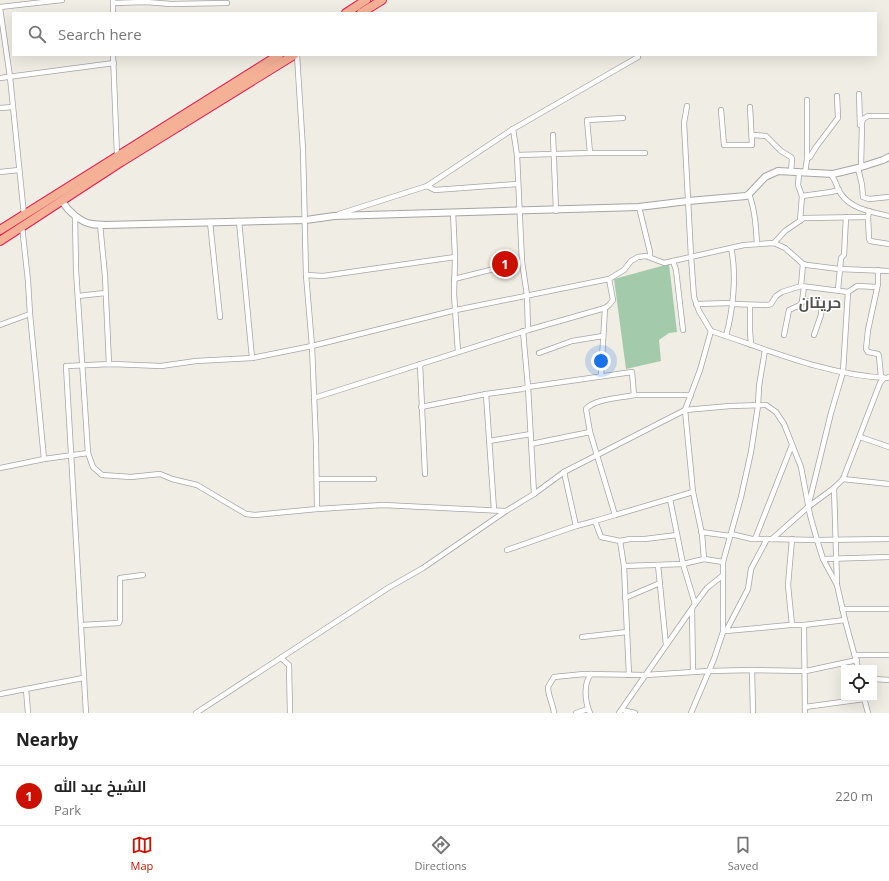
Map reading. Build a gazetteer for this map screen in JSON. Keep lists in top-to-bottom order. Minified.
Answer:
{"districts":["حريتان"],"page":{"search":"Search here","pins":"1","heading":"Nearby","list":[{"mark":"1","name":"الشيخ عبد الله","note":"Park","value":"220 m"}],"nav":["Map","Directions","Saved"]}}
